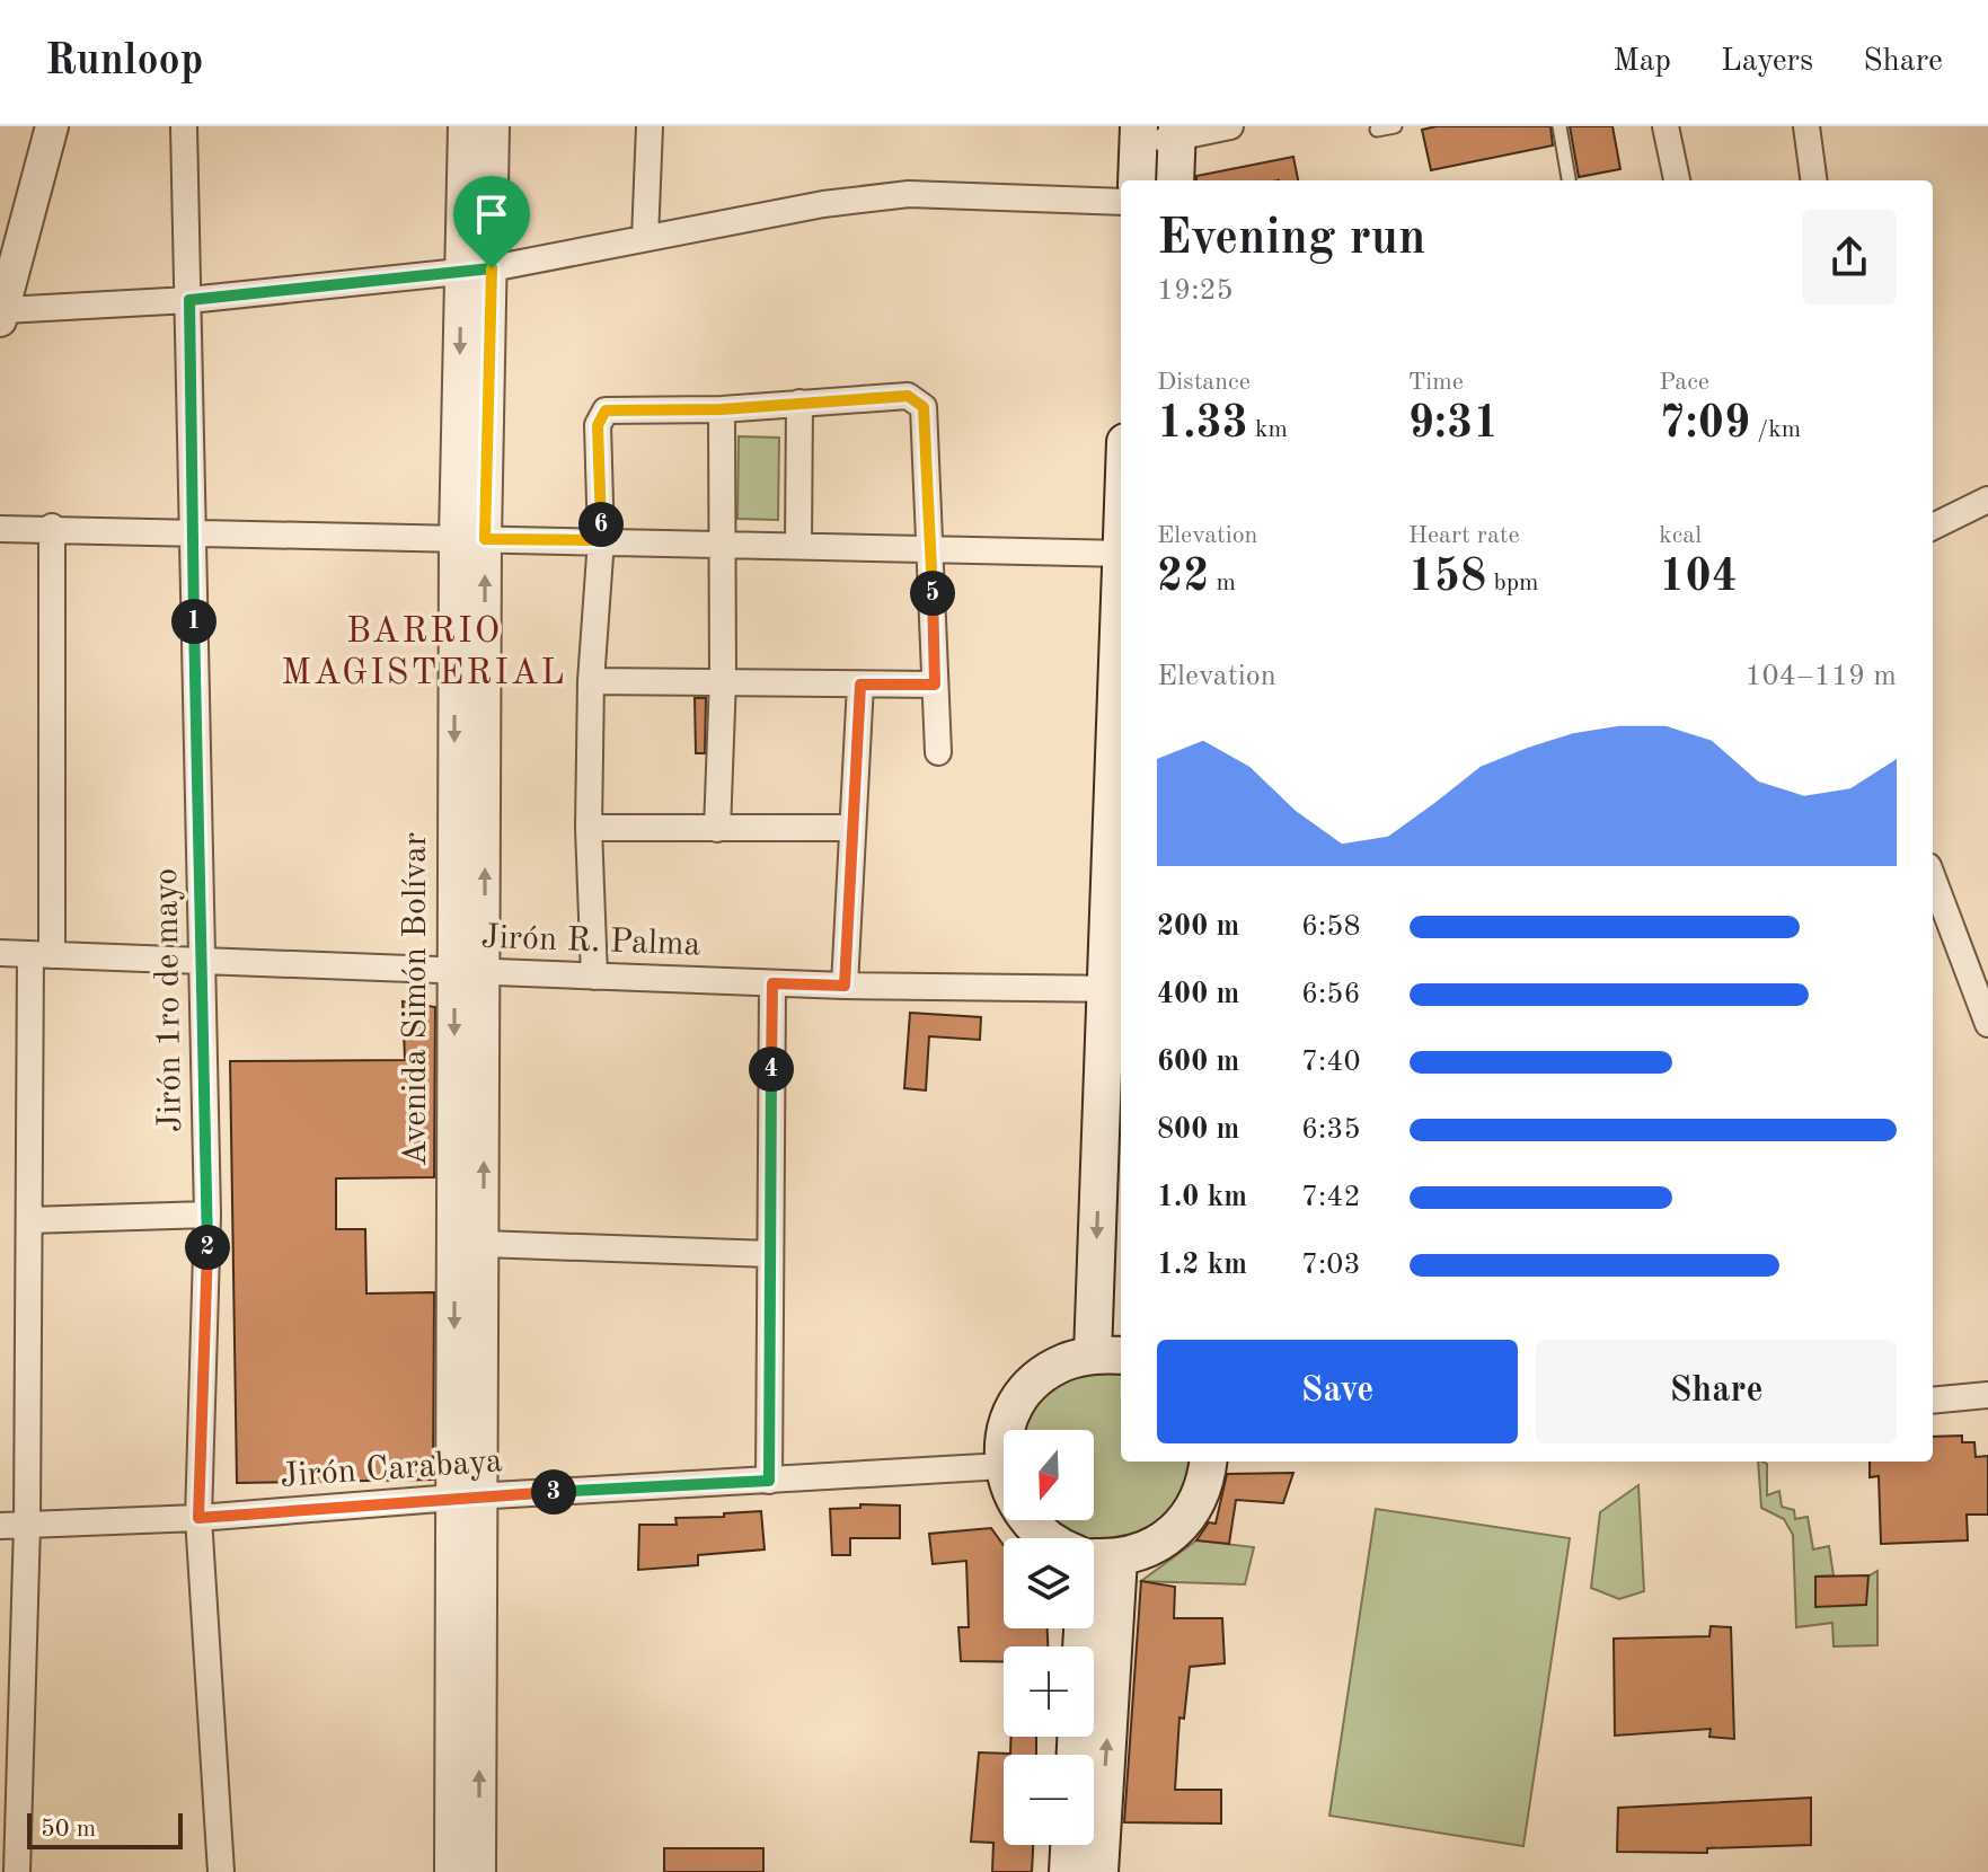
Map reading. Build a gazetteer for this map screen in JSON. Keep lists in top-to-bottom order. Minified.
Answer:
{"streets":{"street":["Jirón R. Palma","Avenida Simón Bolívar","Jirón 1ro de mayo","Jirón Carabaya"]},"crossings":[["Jirón R. Palma","Avenida Simón Bolívar"],["Jirón R. Palma","Jirón 1ro de mayo"],["Avenida Simón Bolívar","Jirón Carabaya"],["Jirón 1ro de mayo","Jirón Carabaya"]],"districts":["BARRIO MAGISTERIAL"],"scale_bar":"50 m","north":"bottom","page":{"header":"Runloop","nav":["Map","Layers","Share"],"heading":["Evening run","19:25"],"stats":[["Distance","1.33 km"],["Time","9:31"],["Pace","7:09 /km"],["Elevation","22 m"],["Heart rate","158 bpm"],["kcal","104"]],"pins":["6","5","1","4","2","3"],"chart":["Elevation","104–119 m"],"list":[{"name":"200 m","note":"6:58"},{"name":"400 m","note":"6:56"},{"name":"600 m","note":"7:40"},{"name":"800 m","note":"6:35"},{"name":"1.0 km","note":"7:42"},{"name":"1.2 km","note":"7:03"}],"buttons":["Save","Share"],"map_buttons":["+","−"],"scale":"50 m"}}
